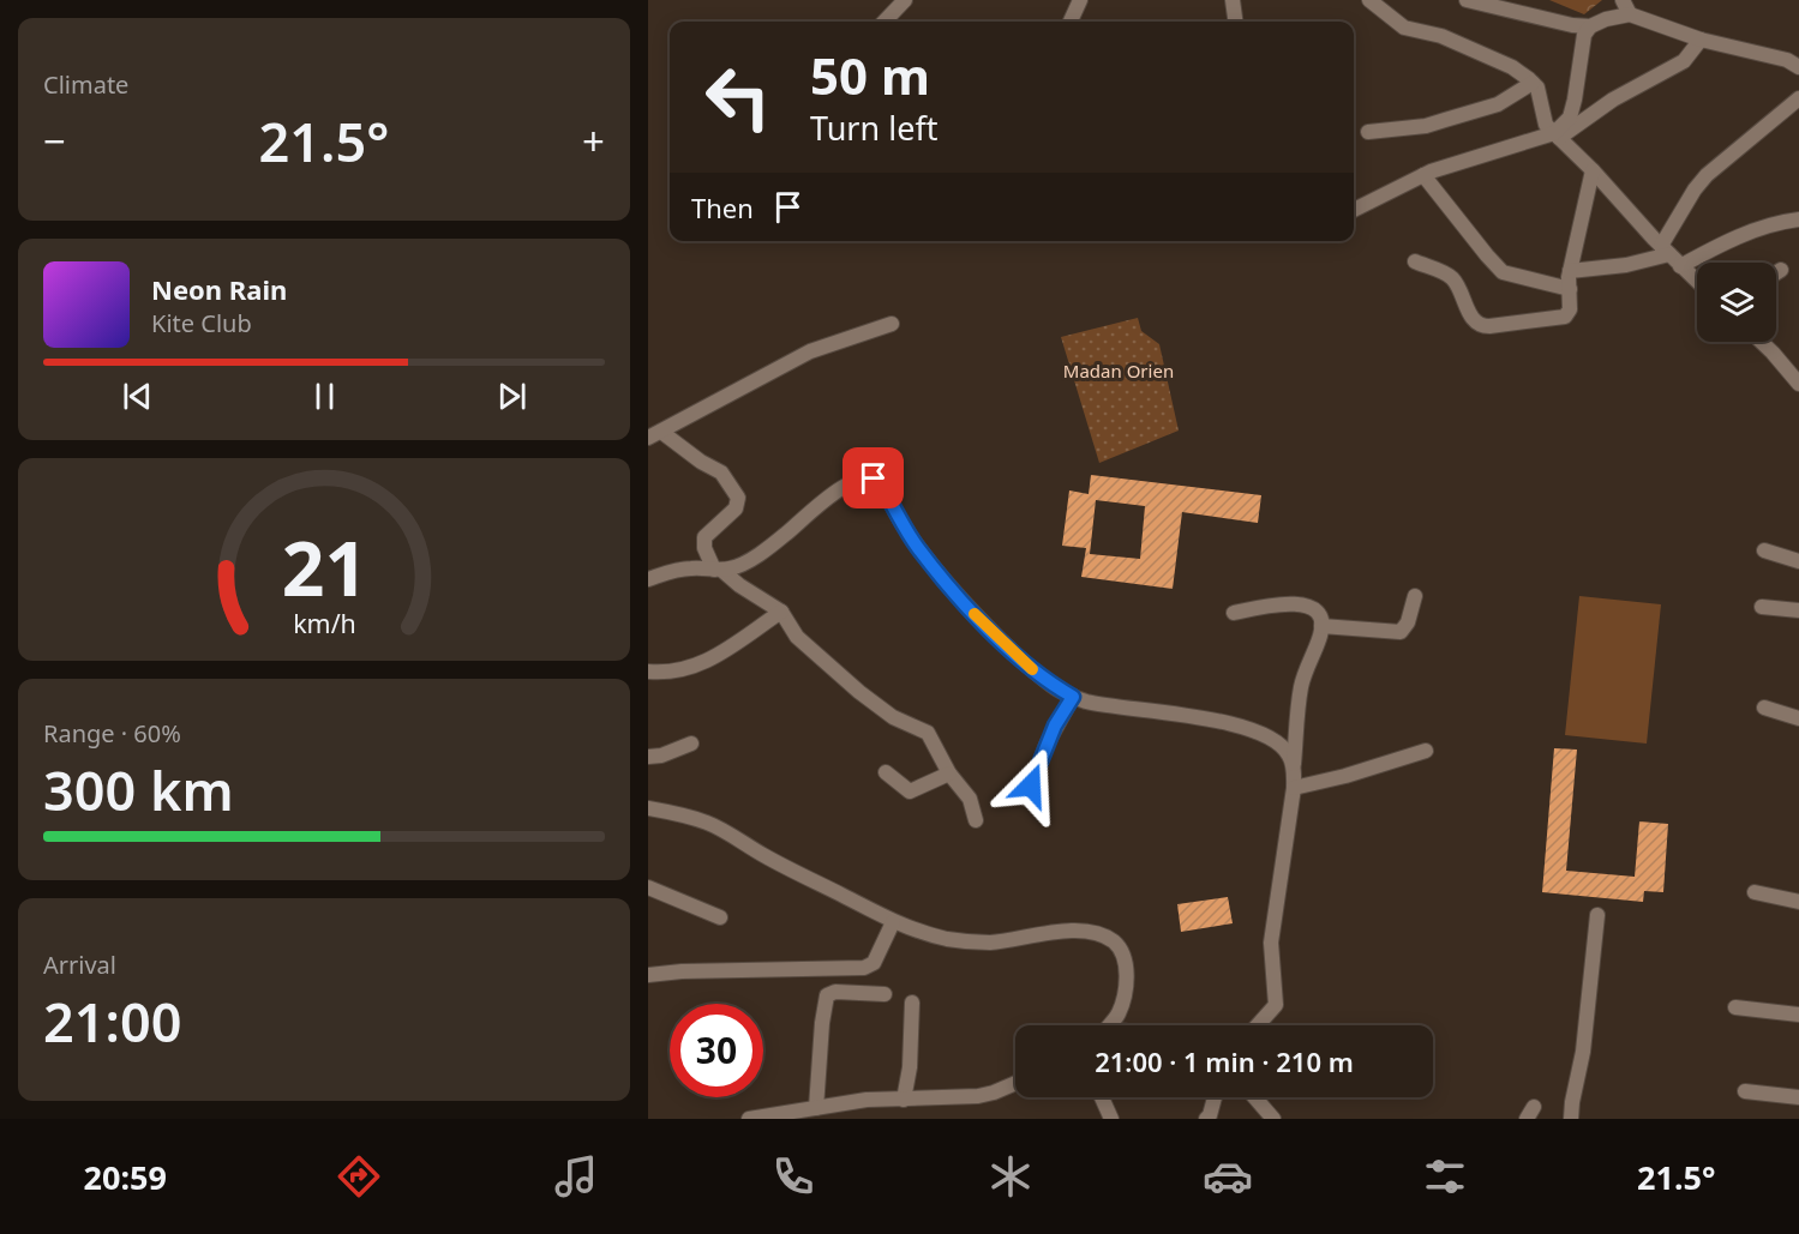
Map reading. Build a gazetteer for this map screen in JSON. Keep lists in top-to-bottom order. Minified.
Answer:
{"parks":["Madan Orien"],"page":{"tile":["Climate",["Range · 60%","300 km"],["Arrival","21:00"]],"turn":["50 m","Turn left"],"heat":["−","21.5°","+"],"then":"Then","song":["Neon Rain","Kite Club"],"limit":"30","trip":"21:00 · 1 min · 210 m","tabs":["20:59","21.5°"],"gauge":["21","km/h"]}}
